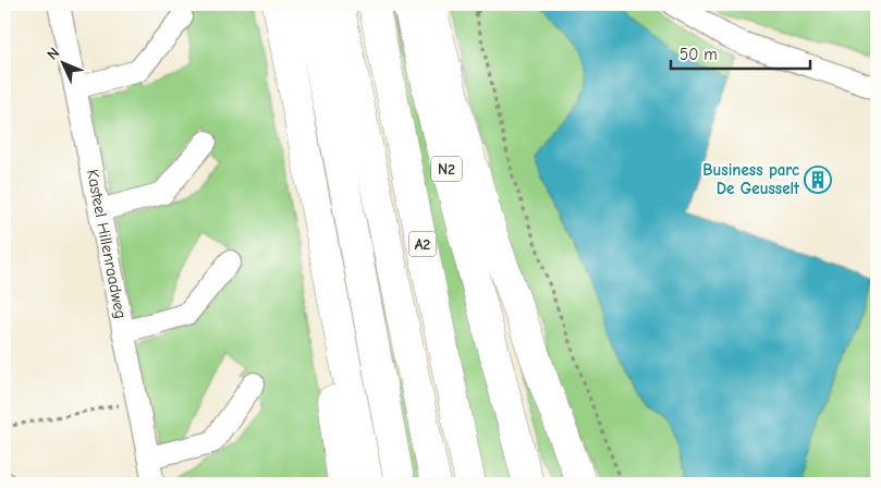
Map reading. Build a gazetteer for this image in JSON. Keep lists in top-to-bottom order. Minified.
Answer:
{"streets":{"highway":["N2","A2"],"street":["Kasteel Hillenraadweg"]},"places":{"building":["Business parc De Geusselt"]},"scale_bar":"50 m","north":"top left"}
